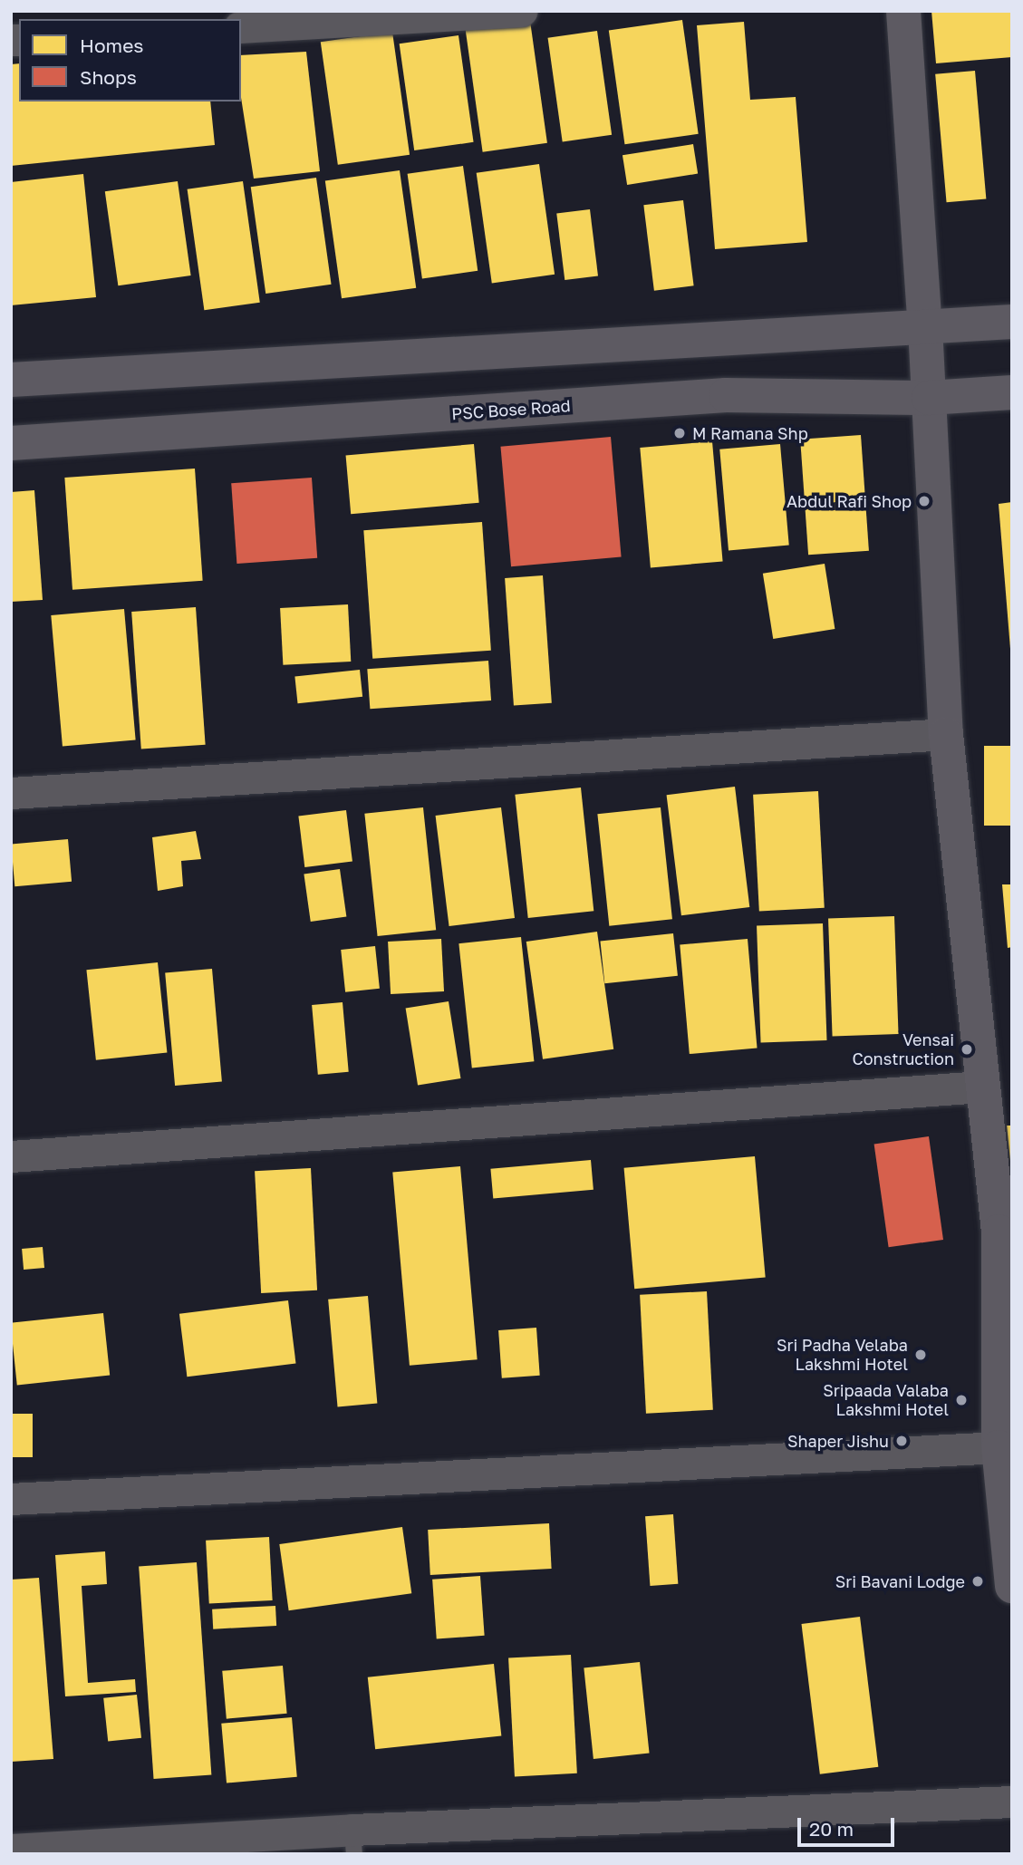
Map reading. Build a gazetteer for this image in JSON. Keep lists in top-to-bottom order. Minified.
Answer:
{"streets":{"street":["PSC Bose Road"]},"places":["M Ramana Shp","Abdul Rafi Shop","Vensai Construction","Sri Padha Velaba Lakshmi Hotel","Sripaada Valaba Lakshmi Hotel","Shaper Jishu","Sri Bavani Lodge"],"legend":["Homes","Shops"],"scale_bar":"20 m"}
